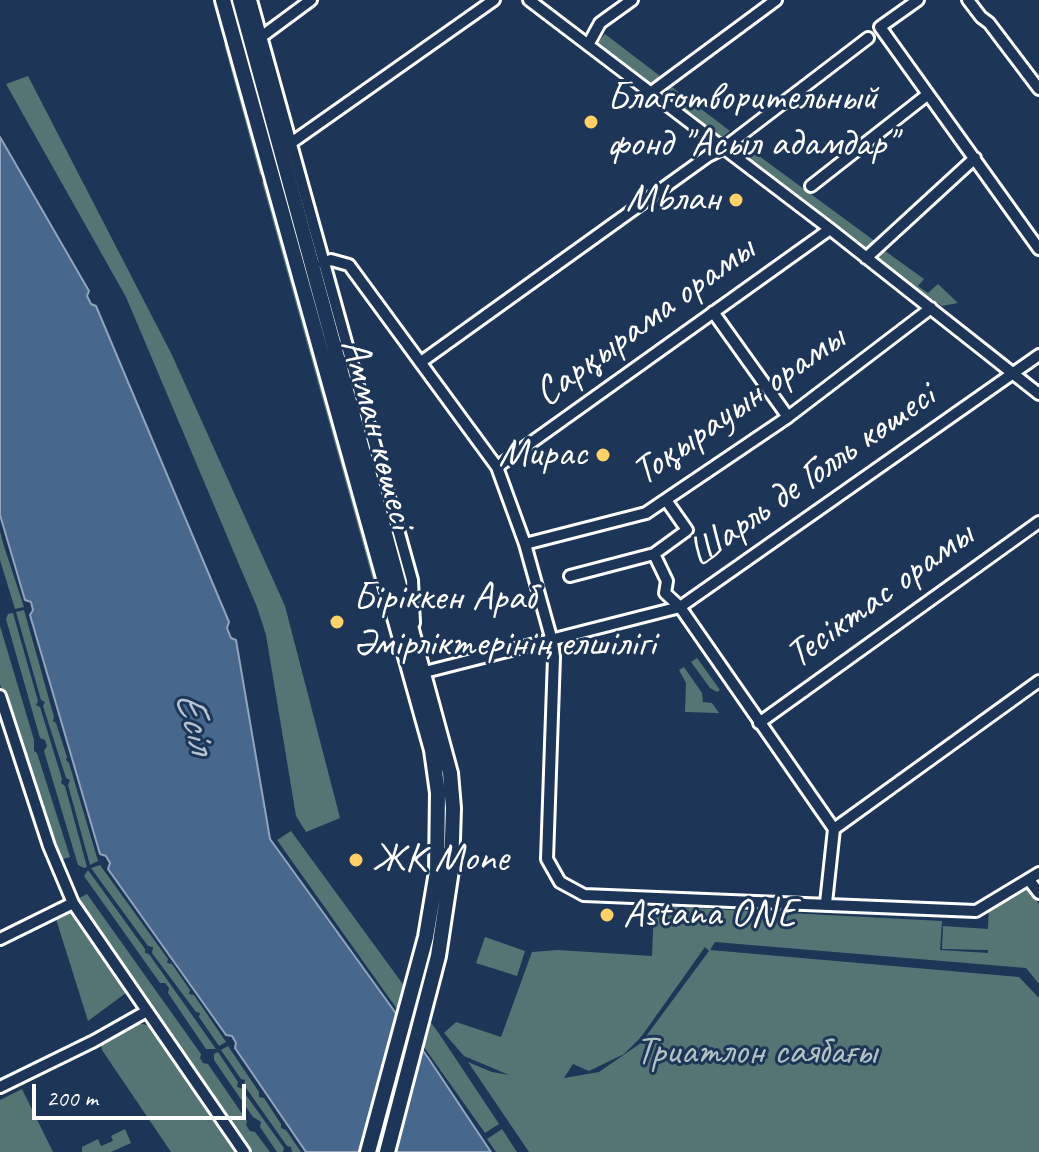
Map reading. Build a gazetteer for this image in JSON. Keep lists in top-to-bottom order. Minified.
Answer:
{"streets":{"main road":["Амман көшесі"],"street":["Сарқырама орамы","Тоқырауын орамы","Шарль де Голль көшесі","Тесіктас орамы"]},"crossings":[["Амман көшесі","Шарль де Голль көшесі"]],"water":["Есіл"],"parks":["Триатлон саябағы"],"places":["Благотворительный фонд \"Асыл адамдар\"","Мbлан","Мирас","Біріккен Араб Әмірліктерінің елшілігі","ЖК Mone","Astana ONE"],"scale_bar":"200 m"}
